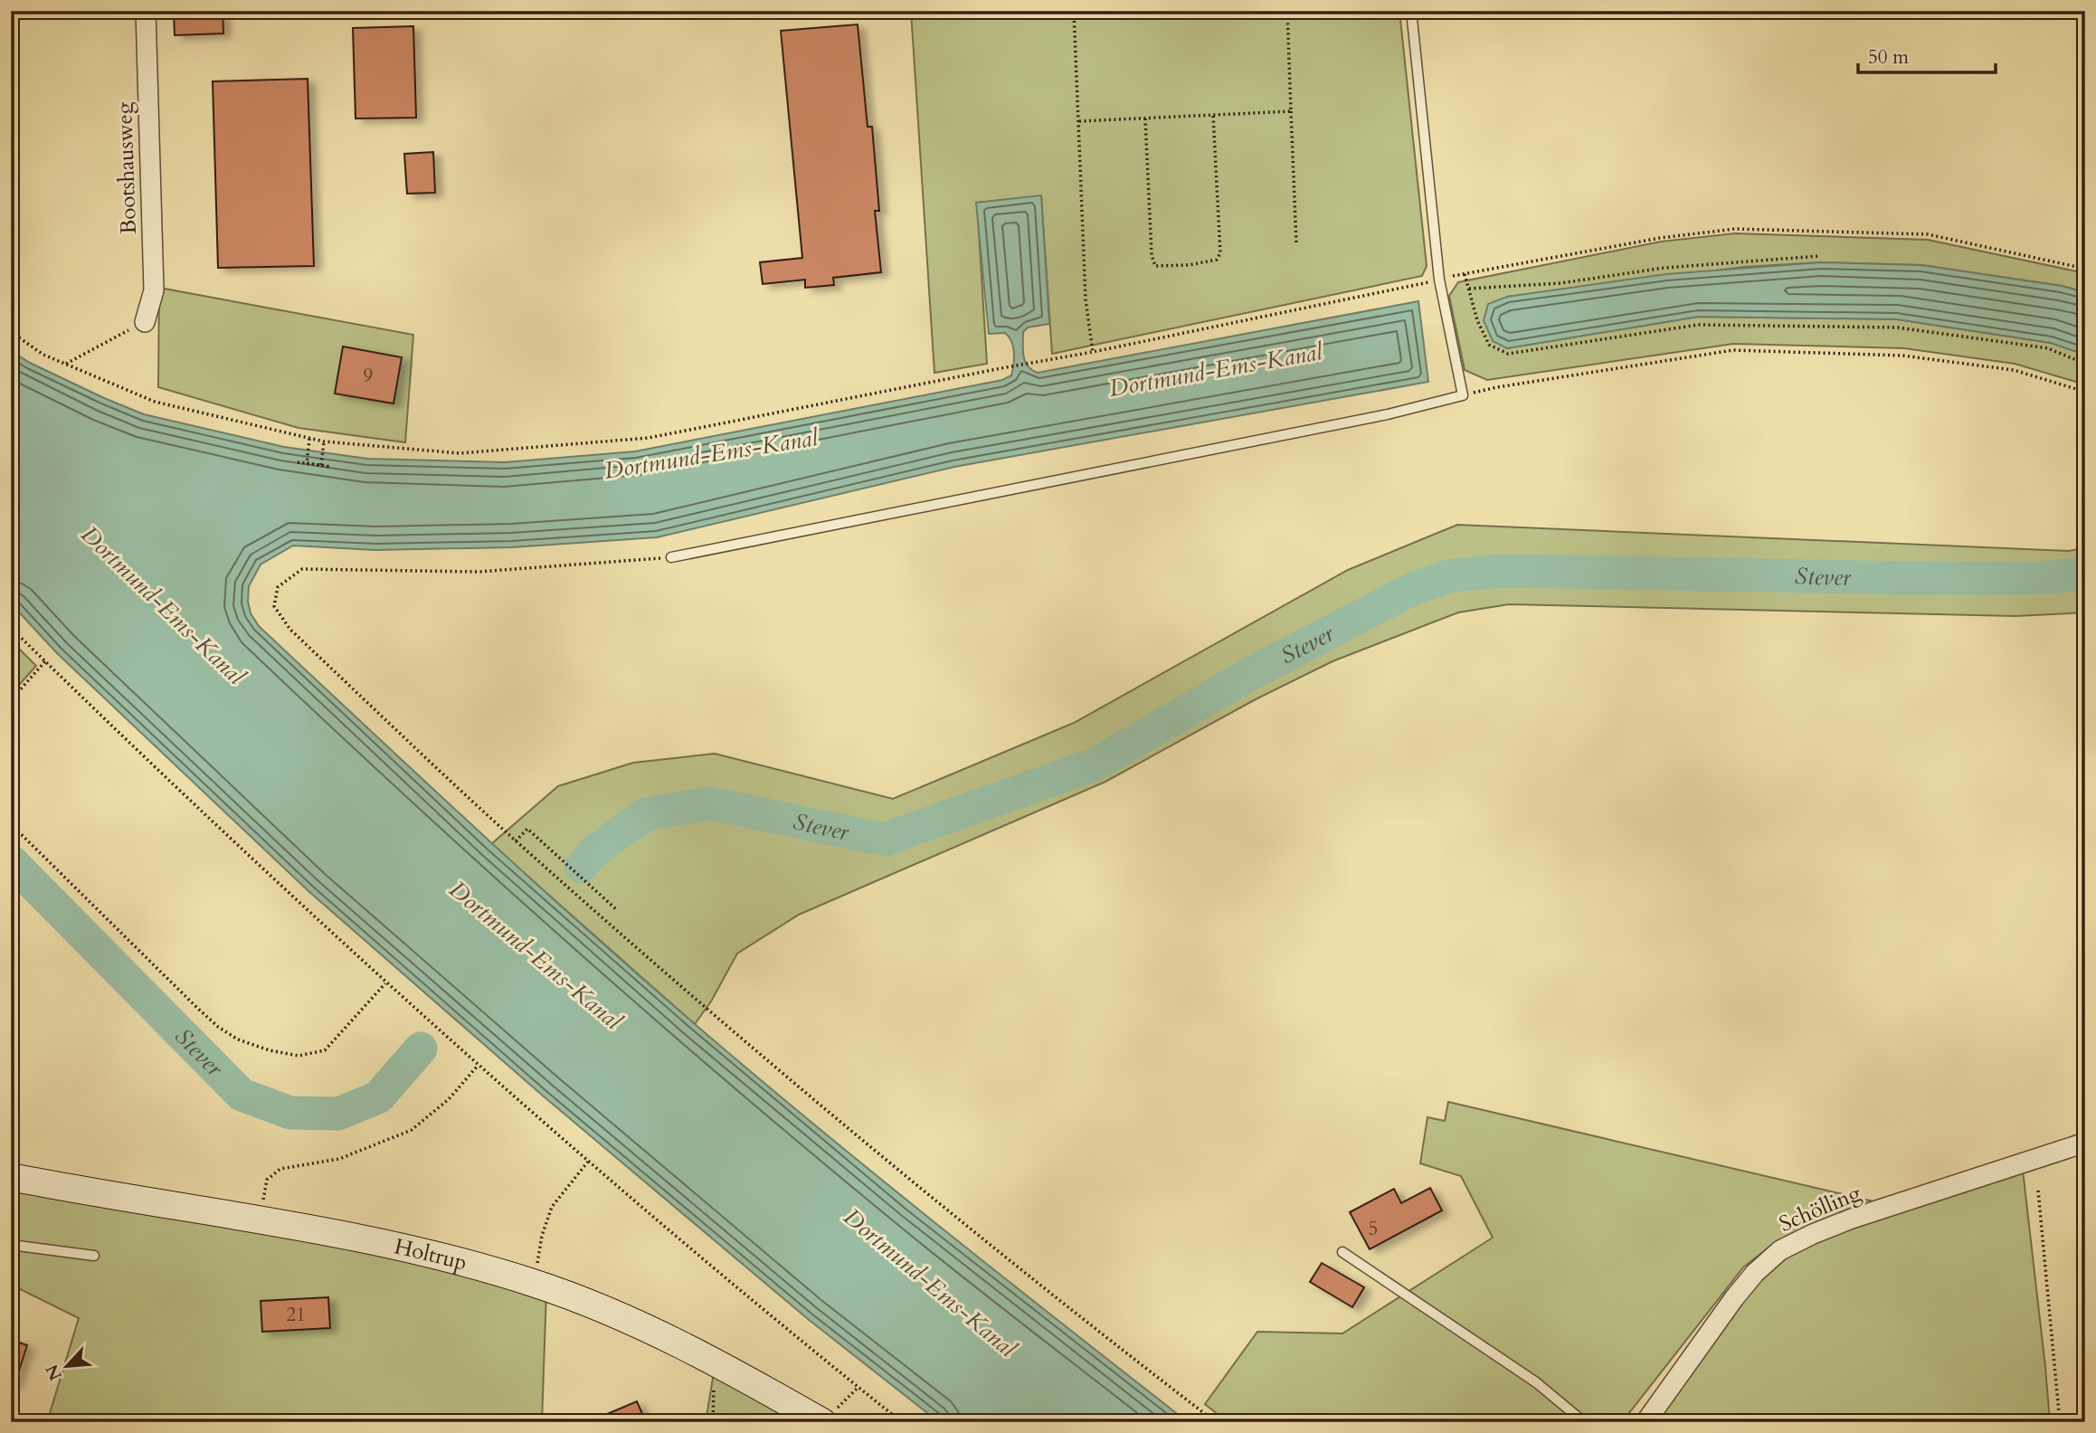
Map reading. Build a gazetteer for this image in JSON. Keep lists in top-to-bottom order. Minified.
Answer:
{"streets":{"street":["Bootshausweg","Schölling","Holtrup"]},"water":["Dortmund-Ems-Kanal","Stever"],"house_numbers":["9","5","21"],"scale_bar":"50 m","north":"bottom left"}
